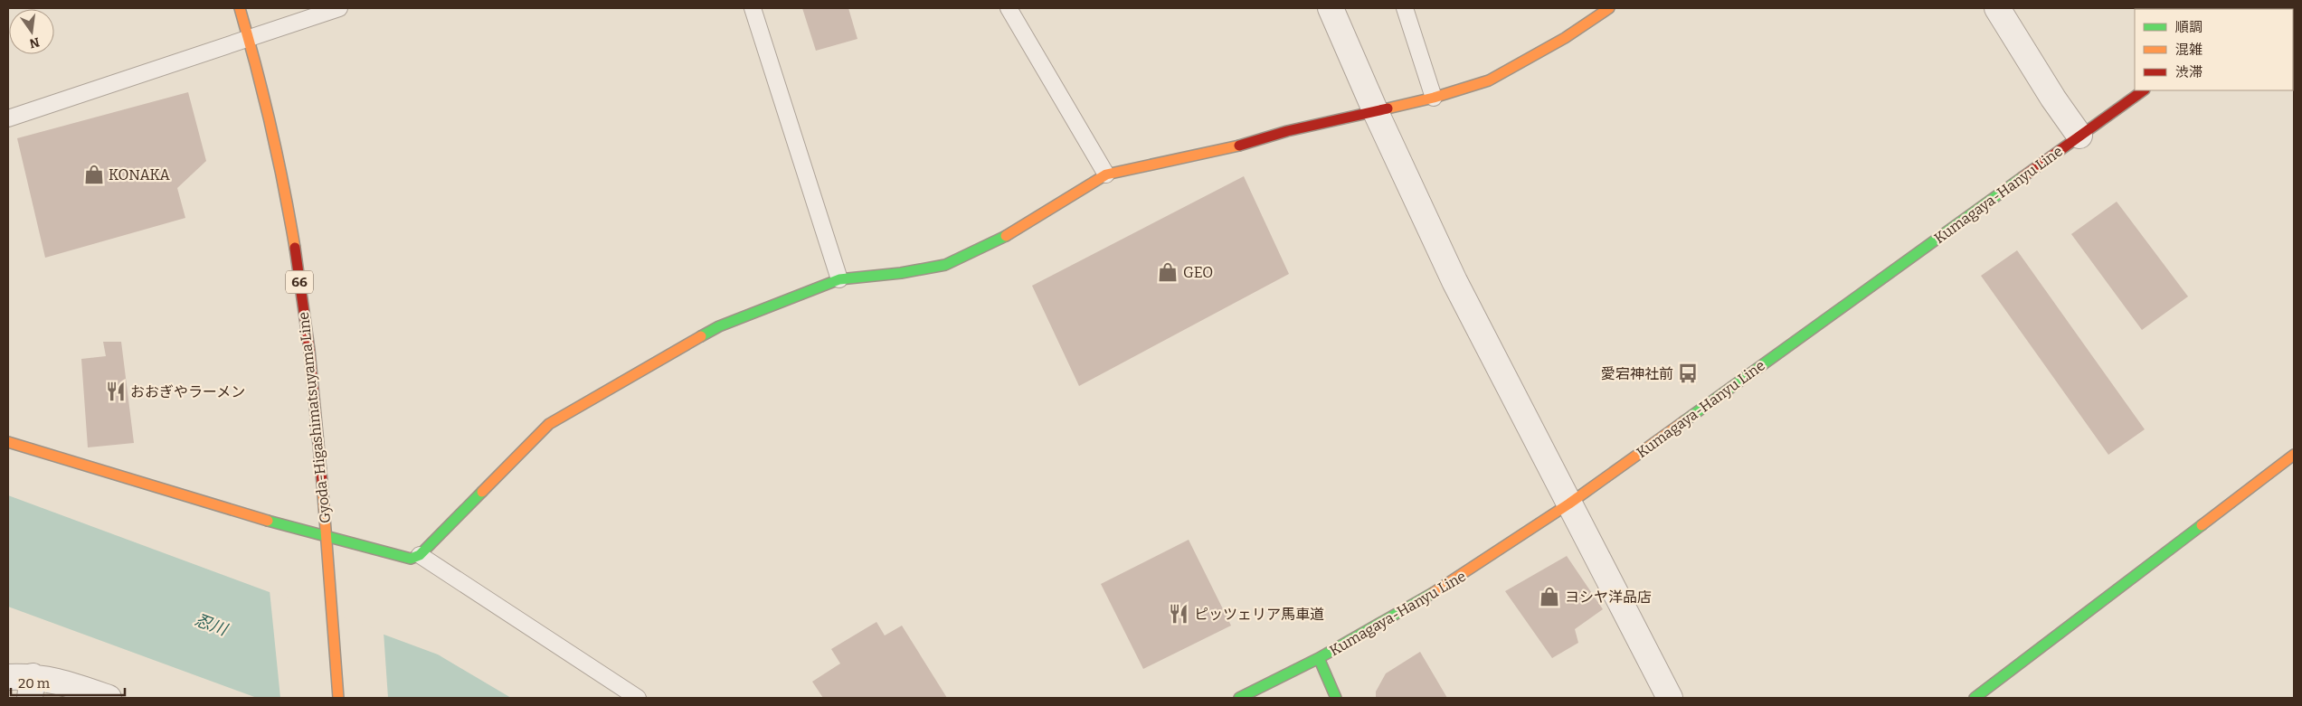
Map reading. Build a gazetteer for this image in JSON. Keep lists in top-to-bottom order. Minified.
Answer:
{"streets":{"street":["Kumagaya-Hanyu Line","66","Gyoda-Higashimatsuyama Line"]},"water":["忍川"],"places":{"shop":["KONAKA","GEO","ヨシヤ洋品店"],"bus stop":["愛宕神社前"],"restaurant":["おおぎやラーメン","ピッツェリア馬車道"]},"legend":["順調","混雑","渋滞"],"scale_bar":"20 m","north":"bottom"}
